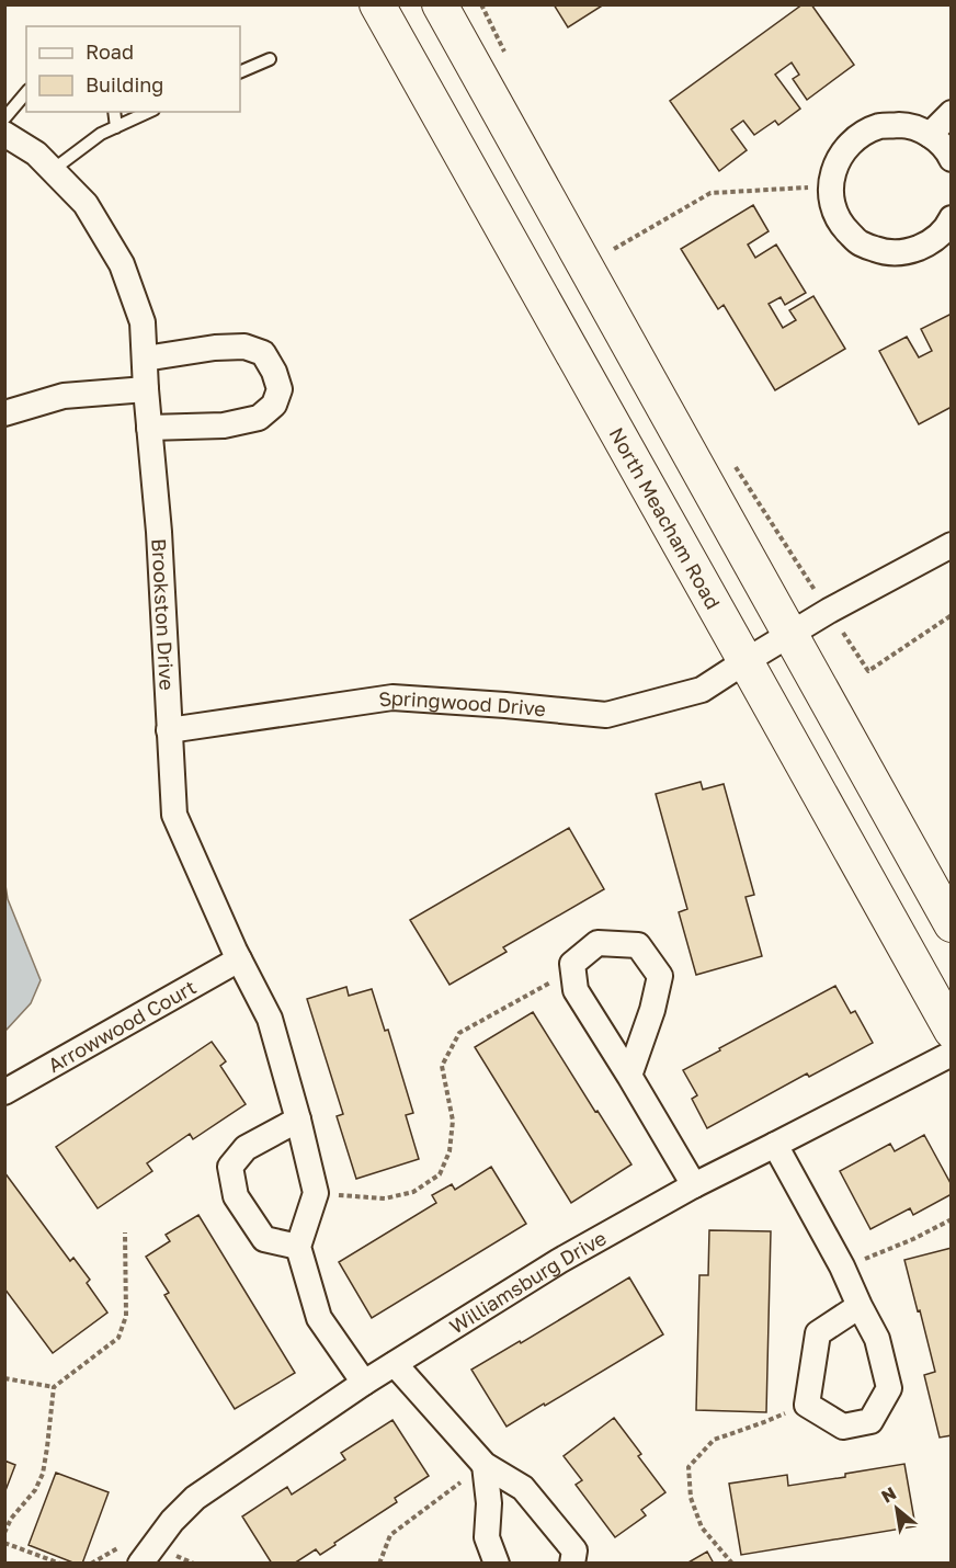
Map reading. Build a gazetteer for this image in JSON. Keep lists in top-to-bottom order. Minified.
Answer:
{"streets":{"main road":["North Meacham Road"],"street":["Brookston Drive","Springwood Drive","Arrowwood Court","Williamsburg Drive"]},"crossings":[["North Meacham Road","Springwood Drive"],["Brookston Drive","Springwood Drive"],["Brookston Drive","Arrowwood Court"]],"legend":["Road","Building"],"north":"top left"}
